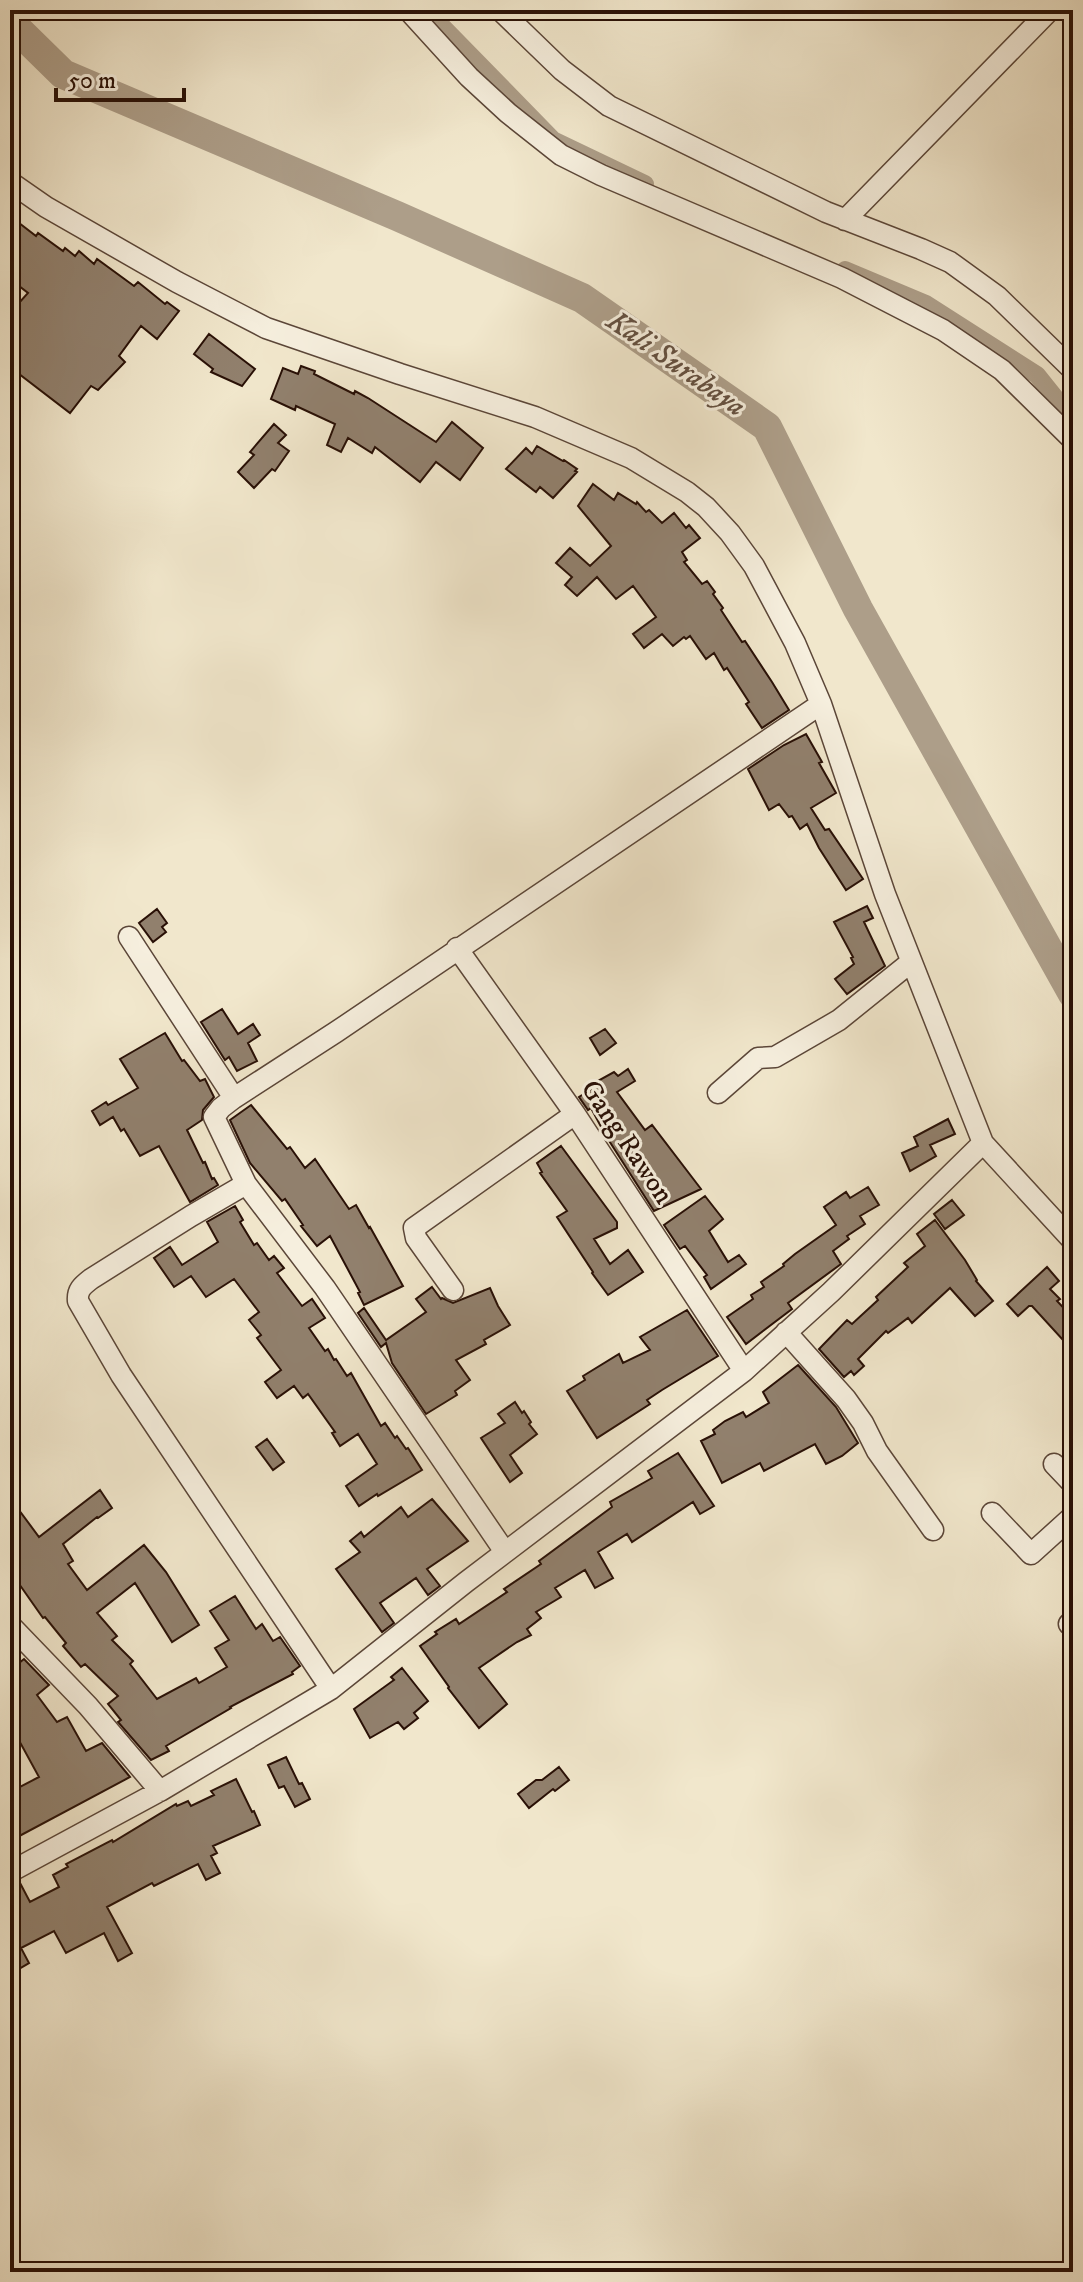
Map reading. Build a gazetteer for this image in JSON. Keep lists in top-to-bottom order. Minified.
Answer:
{"streets":{"street":["Gang Rawon"]},"water":["Kali Surabaya"],"scale_bar":"50 m"}
